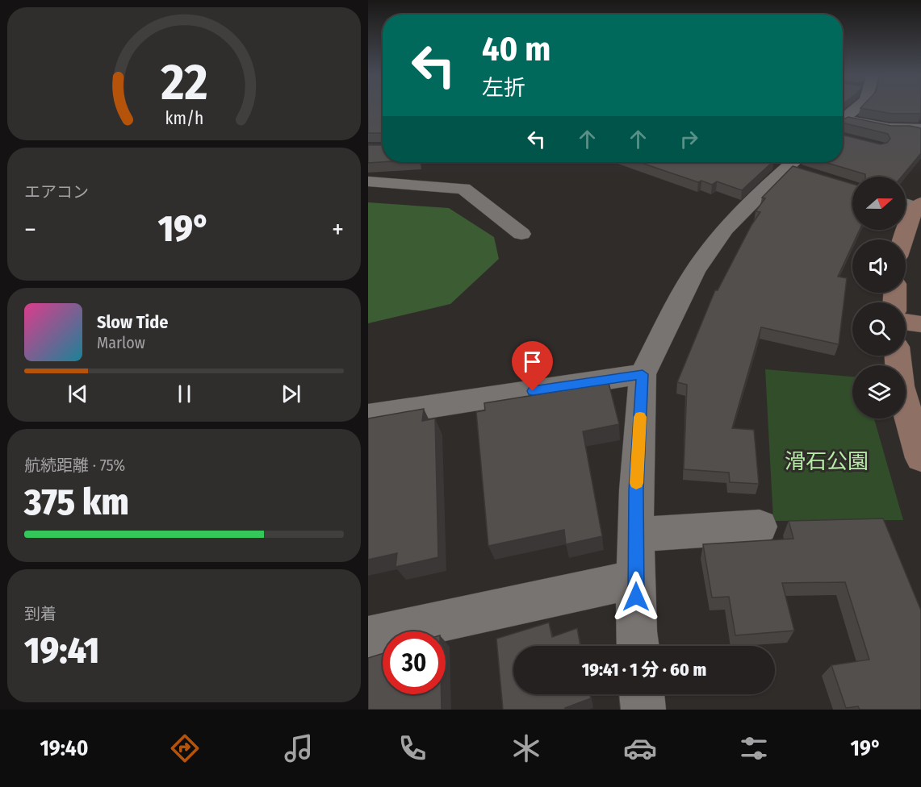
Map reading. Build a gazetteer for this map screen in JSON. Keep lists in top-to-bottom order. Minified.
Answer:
{"parks":["滑石公園"],"north":"right","page":{"turn":["40 m","左折"],"tile":["エアコン",["航続距離 · 75%","375 km"],["到着","19:41"]],"heat":["−","19°","+"],"song":["Slow Tide","Marlow"],"limit":"30","trip":"19:41 · 1 分 · 60 m","tabs":["19:40","19°"],"gauge":["22","km/h"]}}
